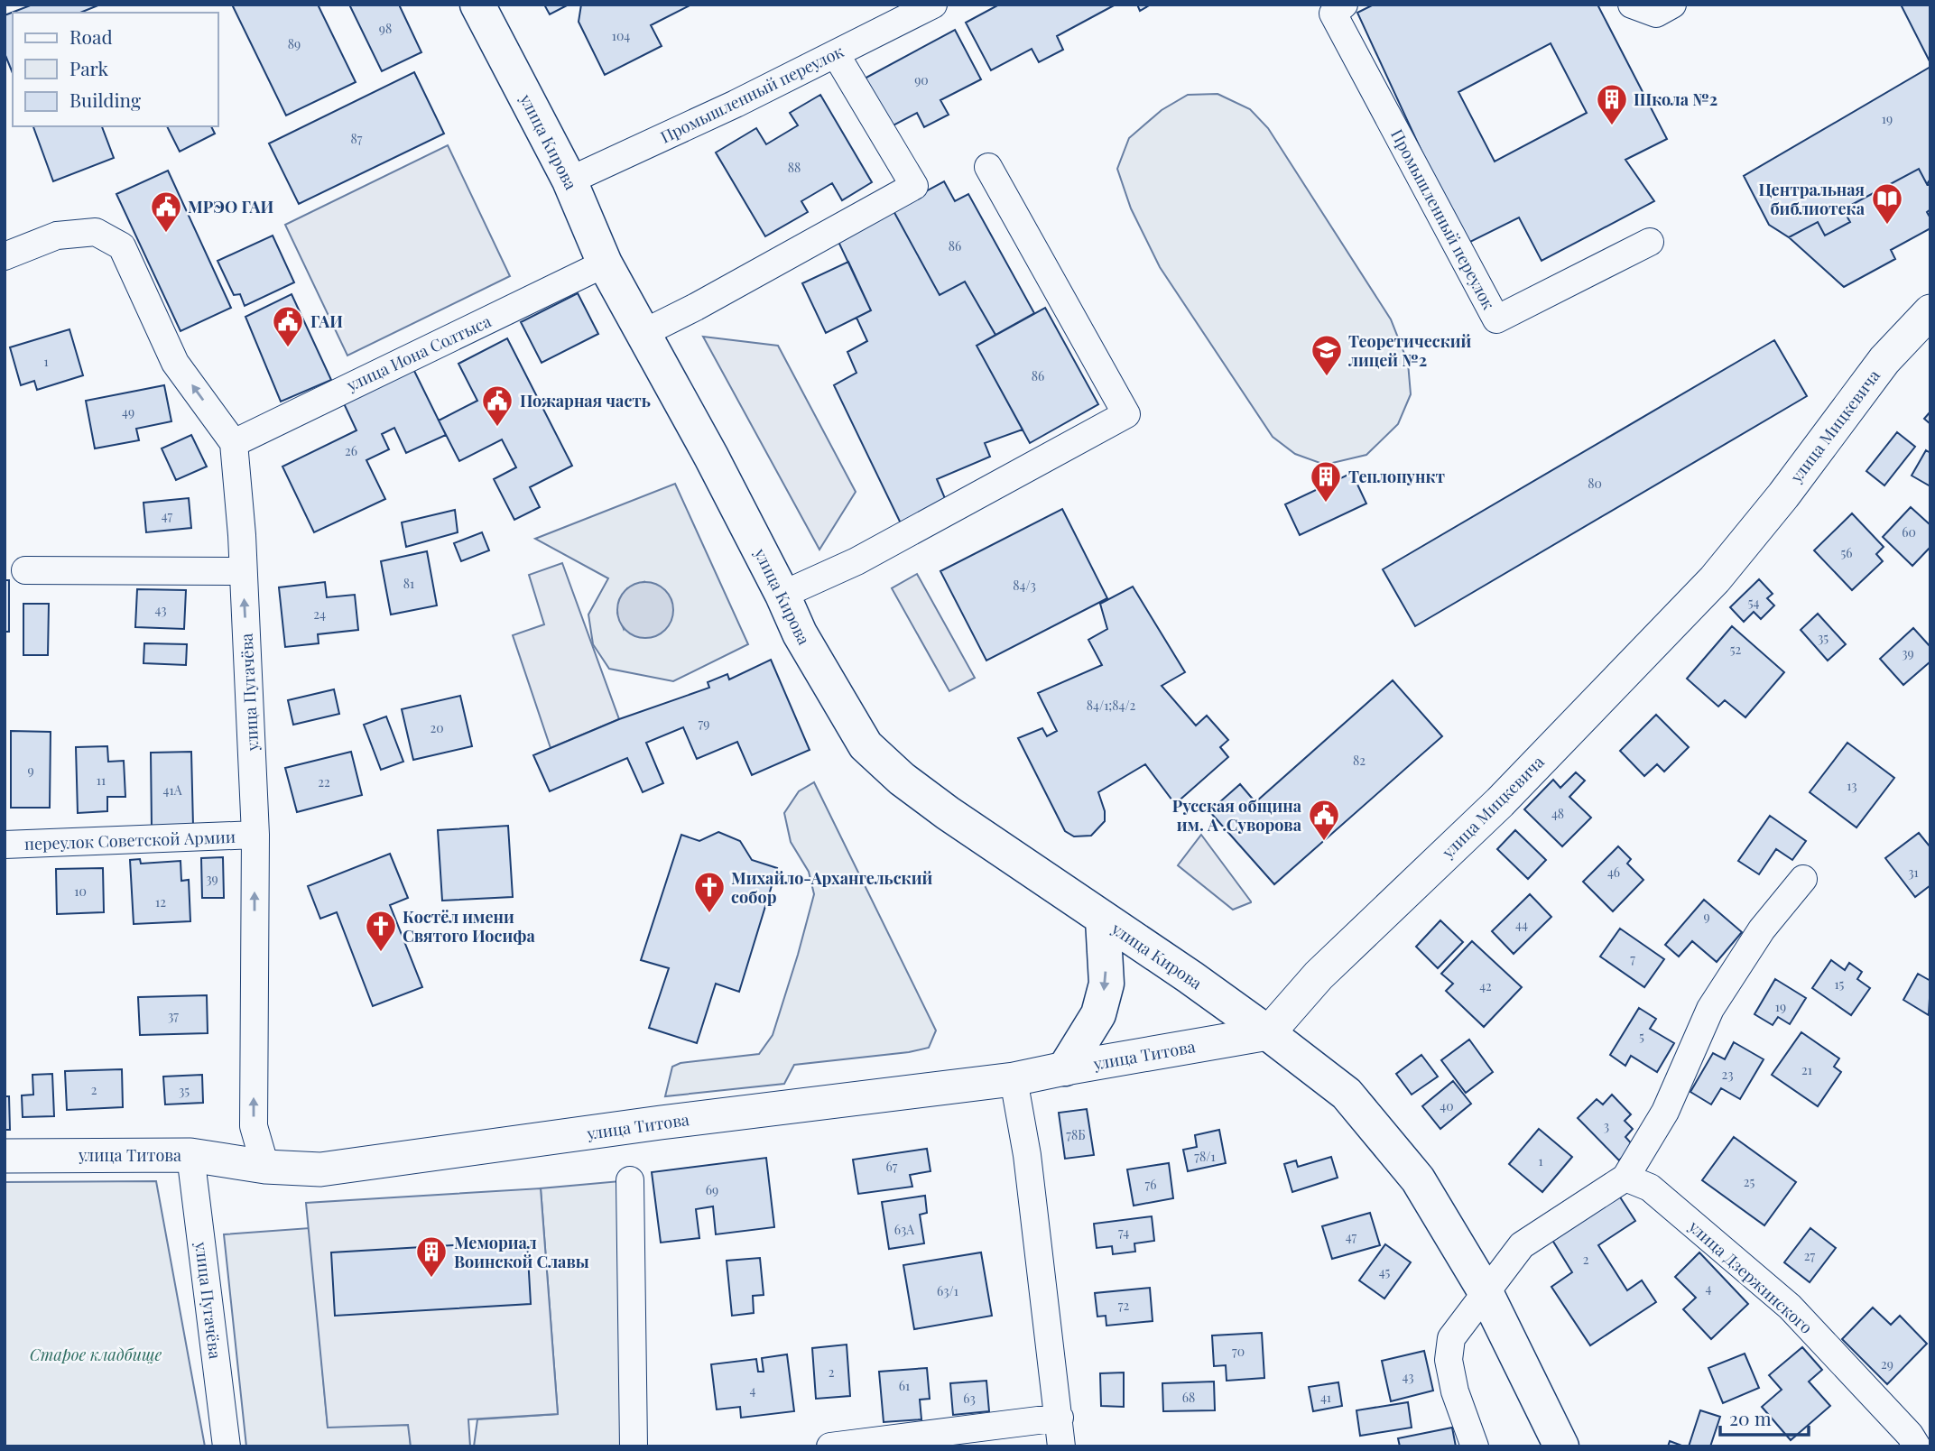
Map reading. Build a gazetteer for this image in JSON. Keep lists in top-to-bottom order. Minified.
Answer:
{"streets":{"main road":["улица Кирова"],"street":["Промышленный переулок","улица Иона Солтыса","улица Мицкевича","улица Пугачёва","переулок Советской Армии","улица Титова","улица Дзержинского"]},"crossings":[["Промышленный переулок","улица Кирова"],["улица Кирова","улица Иона Солтыса"],["улица Кирова","улица Мицкевича"],["улица Кирова","улица Титова"],["улица Иона Солтыса","улица Пугачёва"],["улица Мицкевича","улица Титова"],["улица Пугачёва","переулок Советской Армии"],["улица Пугачёва","улица Титова"]],"one_way":["улица Пугачёва"],"parks":["Старое кладбище"],"places":{"building":["Школа №2","Теплопункт","Мемориал Воинской Славы"],"library":["Центральная библиотека"],"public building":["МРЭО ГАИ","ГАИ","Пожарная часть","Русская община им. А .Суворова"],"school or university":["Теоретический лицей №2"],"church":["Михайло-Архангельский собор","Костёл имени Святого Иосифа"]},"house_numbers":["98","104","89","90","19","87","88","86","1","86","49","26","80","47","60","56","81","84/3","54","43","24","35","52","39","84/1;84/2","79","20","82","9","11","22","13","41А","48","46","31","39","10","12","9","44","7","15","42","19","37","5","21","23","2","35","40","3","78Б","78/1","1","67","25","76","69","63А","74","47","27","2","45","4","63/1","72","70","29","2","43","61","4","68","41","63"],"legend":["Road","Park","Building"],"scale_bar":"20 m"}
